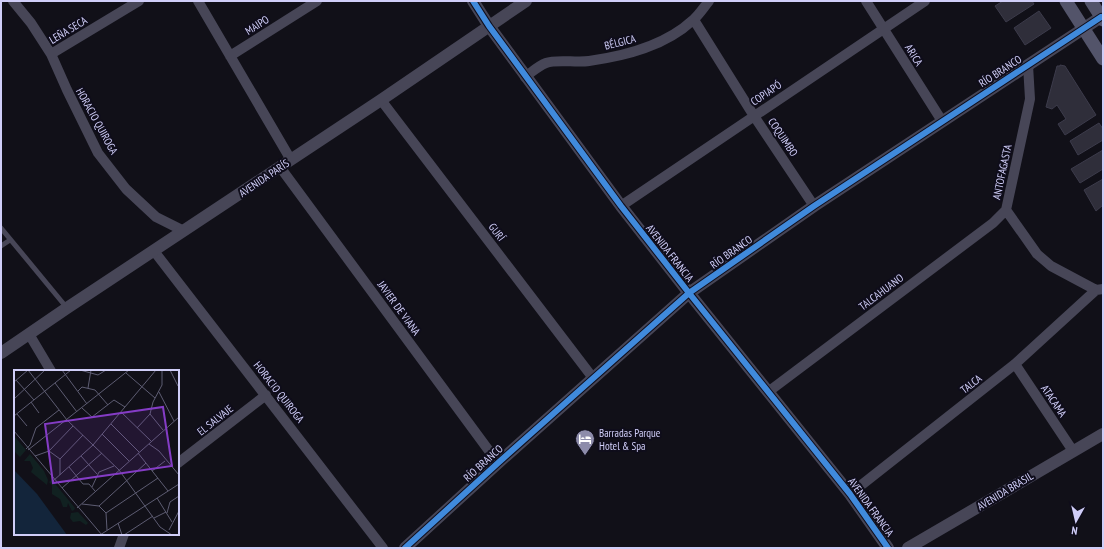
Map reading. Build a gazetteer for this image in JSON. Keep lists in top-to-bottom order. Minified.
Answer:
{"streets":{"street":["MAIPO","LEÑA SECA","BÉLGICA","ARICA","RÍO BRANCO","COPIAPÓ","HORACIO QUIROGA","COQUIMBO","ANTOFAGASTA","AVENIDA PARÍS","GURÍ","AVENIDA FRANCIA","TALCAHUANO","JAVIER DE VIANA","TALCA","ATACAMA","EL SALVAJE","AVENIDA BRASIL"]},"crossings":[["LEÑA SECA","HORACIO QUIROGA"],["BÉLGICA","COQUIMBO"],["BÉLGICA","AVENIDA FRANCIA"],["ARICA","RÍO BRANCO"],["ARICA","COPIAPÓ"],["RÍO BRANCO","COQUIMBO"],["RÍO BRANCO","ANTOFAGASTA"],["RÍO BRANCO","GURÍ"],["RÍO BRANCO","AVENIDA FRANCIA"],["RÍO BRANCO","JAVIER DE VIANA"],["COPIAPÓ","COQUIMBO"],["COPIAPÓ","AVENIDA FRANCIA"],["HORACIO QUIROGA","AVENIDA PARÍS"],["HORACIO QUIROGA","EL SALVAJE"],["ANTOFAGASTA","TALCAHUANO"],["ANTOFAGASTA","TALCA"],["AVENIDA PARÍS","GURÍ"],["AVENIDA PARÍS","AVENIDA FRANCIA"],["AVENIDA PARÍS","JAVIER DE VIANA"],["AVENIDA FRANCIA","TALCAHUANO"],["AVENIDA FRANCIA","TALCA"],["TALCA","ATACAMA"],["ATACAMA","AVENIDA BRASIL"]],"places":{"hotel":["Barradas Parque Hotel & Spa"]},"north":"bottom"}
